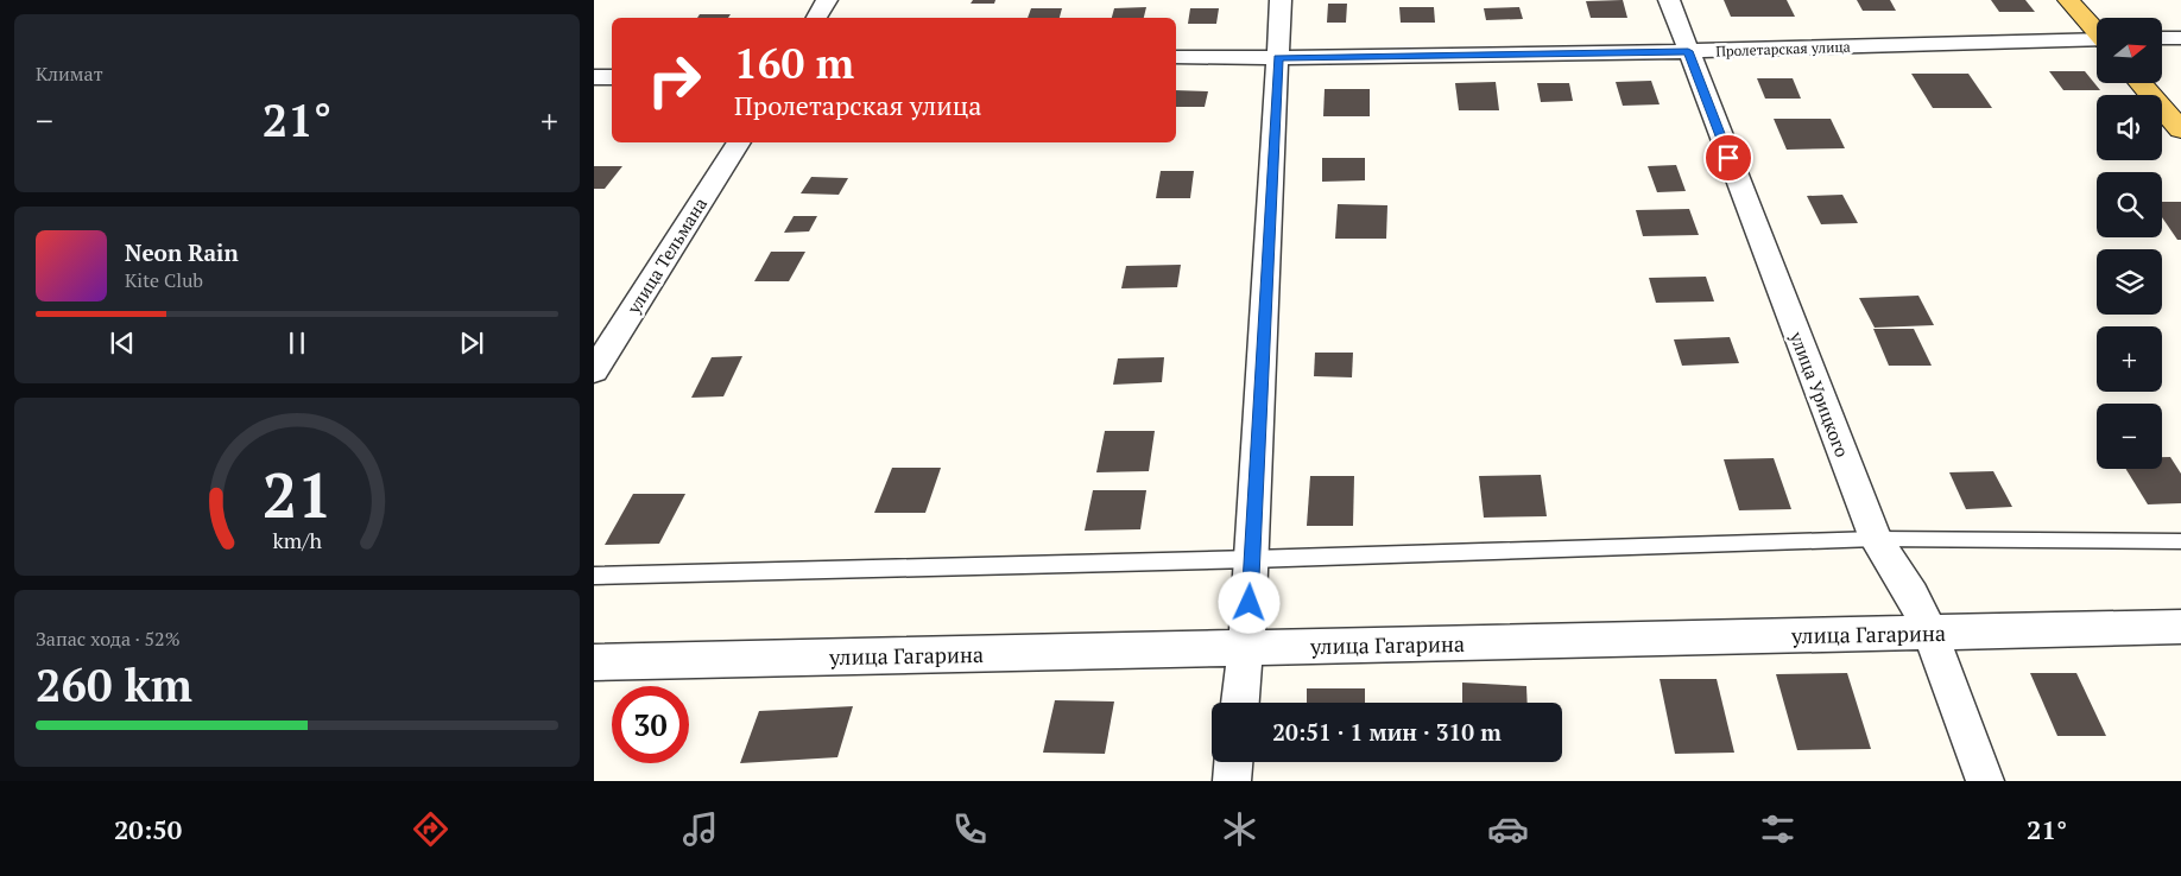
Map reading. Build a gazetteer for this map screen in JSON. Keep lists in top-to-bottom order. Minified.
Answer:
{"streets":{"street":["Пролетарская улица","улица Тельмана","улица Урицкого","улица Гагарина"]},"crossings":[["Пролетарская улица","улица Урицкого"],["улица Урицкого","улица Гагарина"]],"north":"right","page":{"tile":["Климат",["Запас хода · 52%","260 km"]],"map_buttons":["+","−"],"turn":["160 m","Пролетарская улица"],"heat":["−","21°","+"],"song":["Neon Rain","Kite Club"],"limit":"30","trip":"20:51 · 1 мин · 310 m","tabs":["20:50","21°"],"gauge":["21","km/h"]}}
